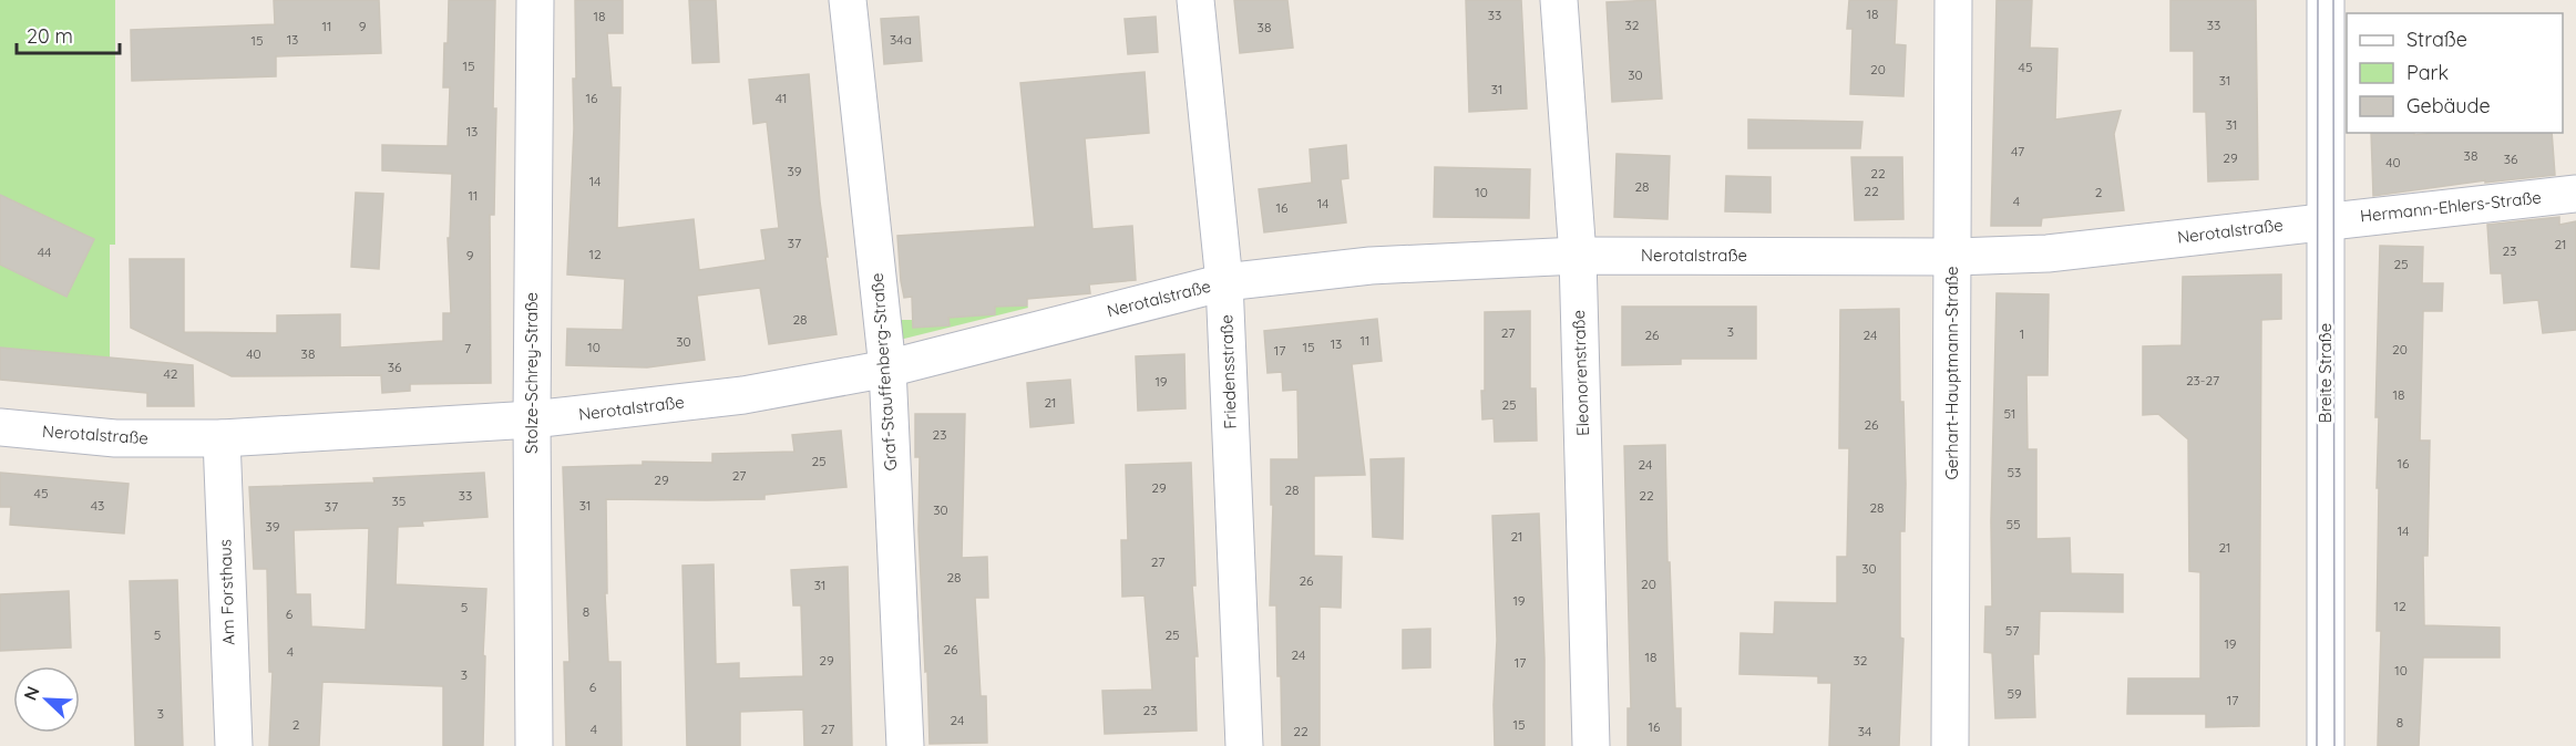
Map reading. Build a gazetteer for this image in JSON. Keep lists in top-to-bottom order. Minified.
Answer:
{"streets":{"street":["Hermann-Ehlers-Straße","Nerotalstraße","Graf-Stauffenberg-Straße","Friedensstraße","Stolze-Schrey-Straße","Eleonorenstraße","Gerhart-Hauptmann-Straße","Breite Straße","Am Forsthaus"]},"crossings":[["Hermann-Ehlers-Straße","Nerotalstraße"],["Hermann-Ehlers-Straße","Breite Straße"],["Nerotalstraße","Graf-Stauffenberg-Straße"],["Nerotalstraße","Friedensstraße"],["Nerotalstraße","Stolze-Schrey-Straße"],["Nerotalstraße","Eleonorenstraße"],["Nerotalstraße","Gerhart-Hauptmann-Straße"],["Nerotalstraße","Breite Straße"],["Nerotalstraße","Am Forsthaus"]],"house_numbers":["18","33","18","32","33","11","9","38","13","34a","15","15","45","20","30","31","31","16","41","31","13","47","38","29","36","40","39","22","14","28","22","10","2","11","4","14","16","37","21","23","44","12","9","25","28","3","27","1","26","24","11","30","13","10","15","7","20","17","40","38","36","42","23-27","19","18","21","25","51","26","23","25","16","24","53","27","29","29","28","45","33","22","35","43","31","37","28","30","55","39","14","21","21","27","30","28","26","20","31","19","12","5","8","6","57","5","25","19","26","4","24","18","29","32","17","10","3","6","59","17","23","3","24","8","2","15","16","4","27","22","34"],"legend":["Straße","Park","Gebäude"],"scale_bar":"20 m","north":"top left"}
